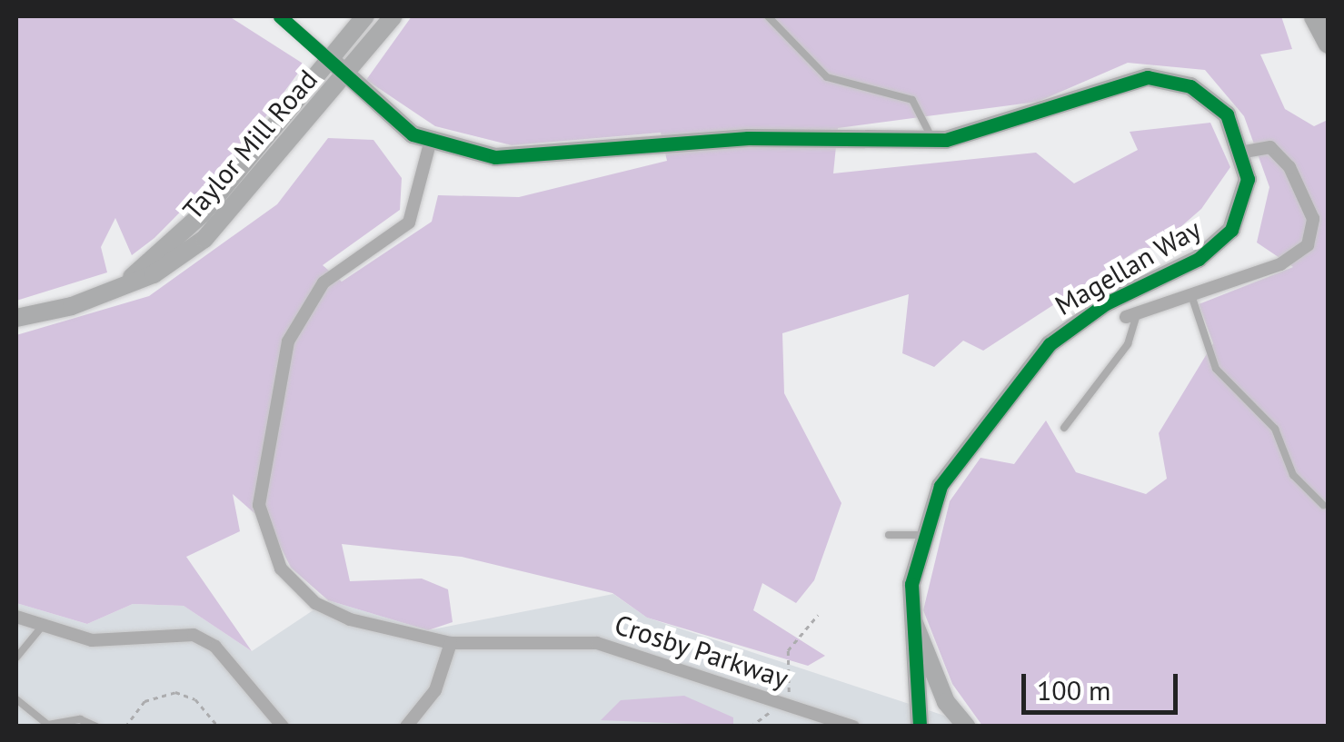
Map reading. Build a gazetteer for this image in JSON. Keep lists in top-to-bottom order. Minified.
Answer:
{"streets":{"street":["Taylor Mill Road","Magellan Way","Crosby Parkway"]},"crossings":[["Taylor Mill Road","Magellan Way"],["Magellan Way","Crosby Parkway"]],"scale_bar":"100 m"}
